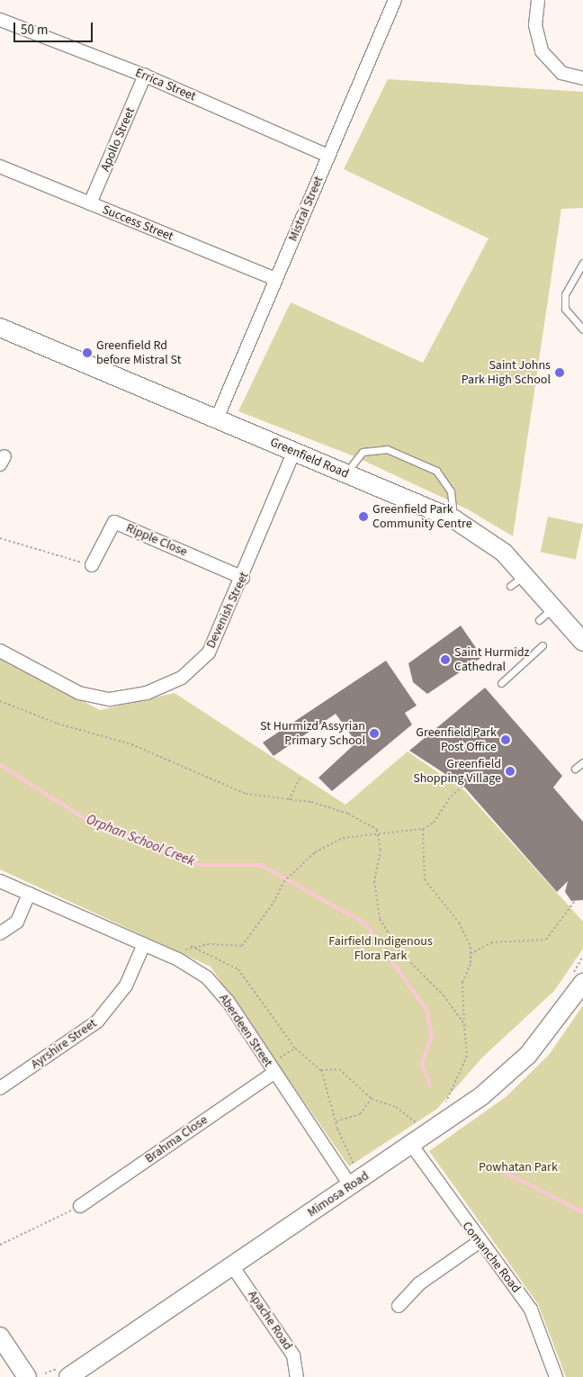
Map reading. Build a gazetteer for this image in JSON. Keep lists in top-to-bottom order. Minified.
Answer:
{"streets":{"street":["Errica Street","Apollo Street","Mistral Street","Success Street","Greenfield Road","Ripple Close","Devenish Street","Aberdeen Street","Ayrshire Street","Brahma Close","Mimosa Road","Comanche Road","Apache Road"]},"crossings":[["Errica Street","Apollo Street"],["Errica Street","Mistral Street"],["Apollo Street","Success Street"],["Mistral Street","Success Street"],["Mistral Street","Greenfield Road"],["Greenfield Road","Devenish Street"],["Ripple Close","Devenish Street"],["Aberdeen Street","Ayrshire Street"],["Aberdeen Street","Brahma Close"],["Aberdeen Street","Mimosa Road"],["Mimosa Road","Comanche Road"],["Mimosa Road","Apache Road"]],"water":["Orphan School Creek"],"parks":["Fairfield Indigenous Flora Park","Powhatan Park"],"places":["Greenfield Rd before Mistral St","Saint Johns Park High School","Greenfield Park Community Centre","Saint Hurmidz Cathedral","St Hurmizd Assyrian Primary School","Greenfield Park Post Office","Greenfield Shopping Village"],"scale_bar":"50 m"}
